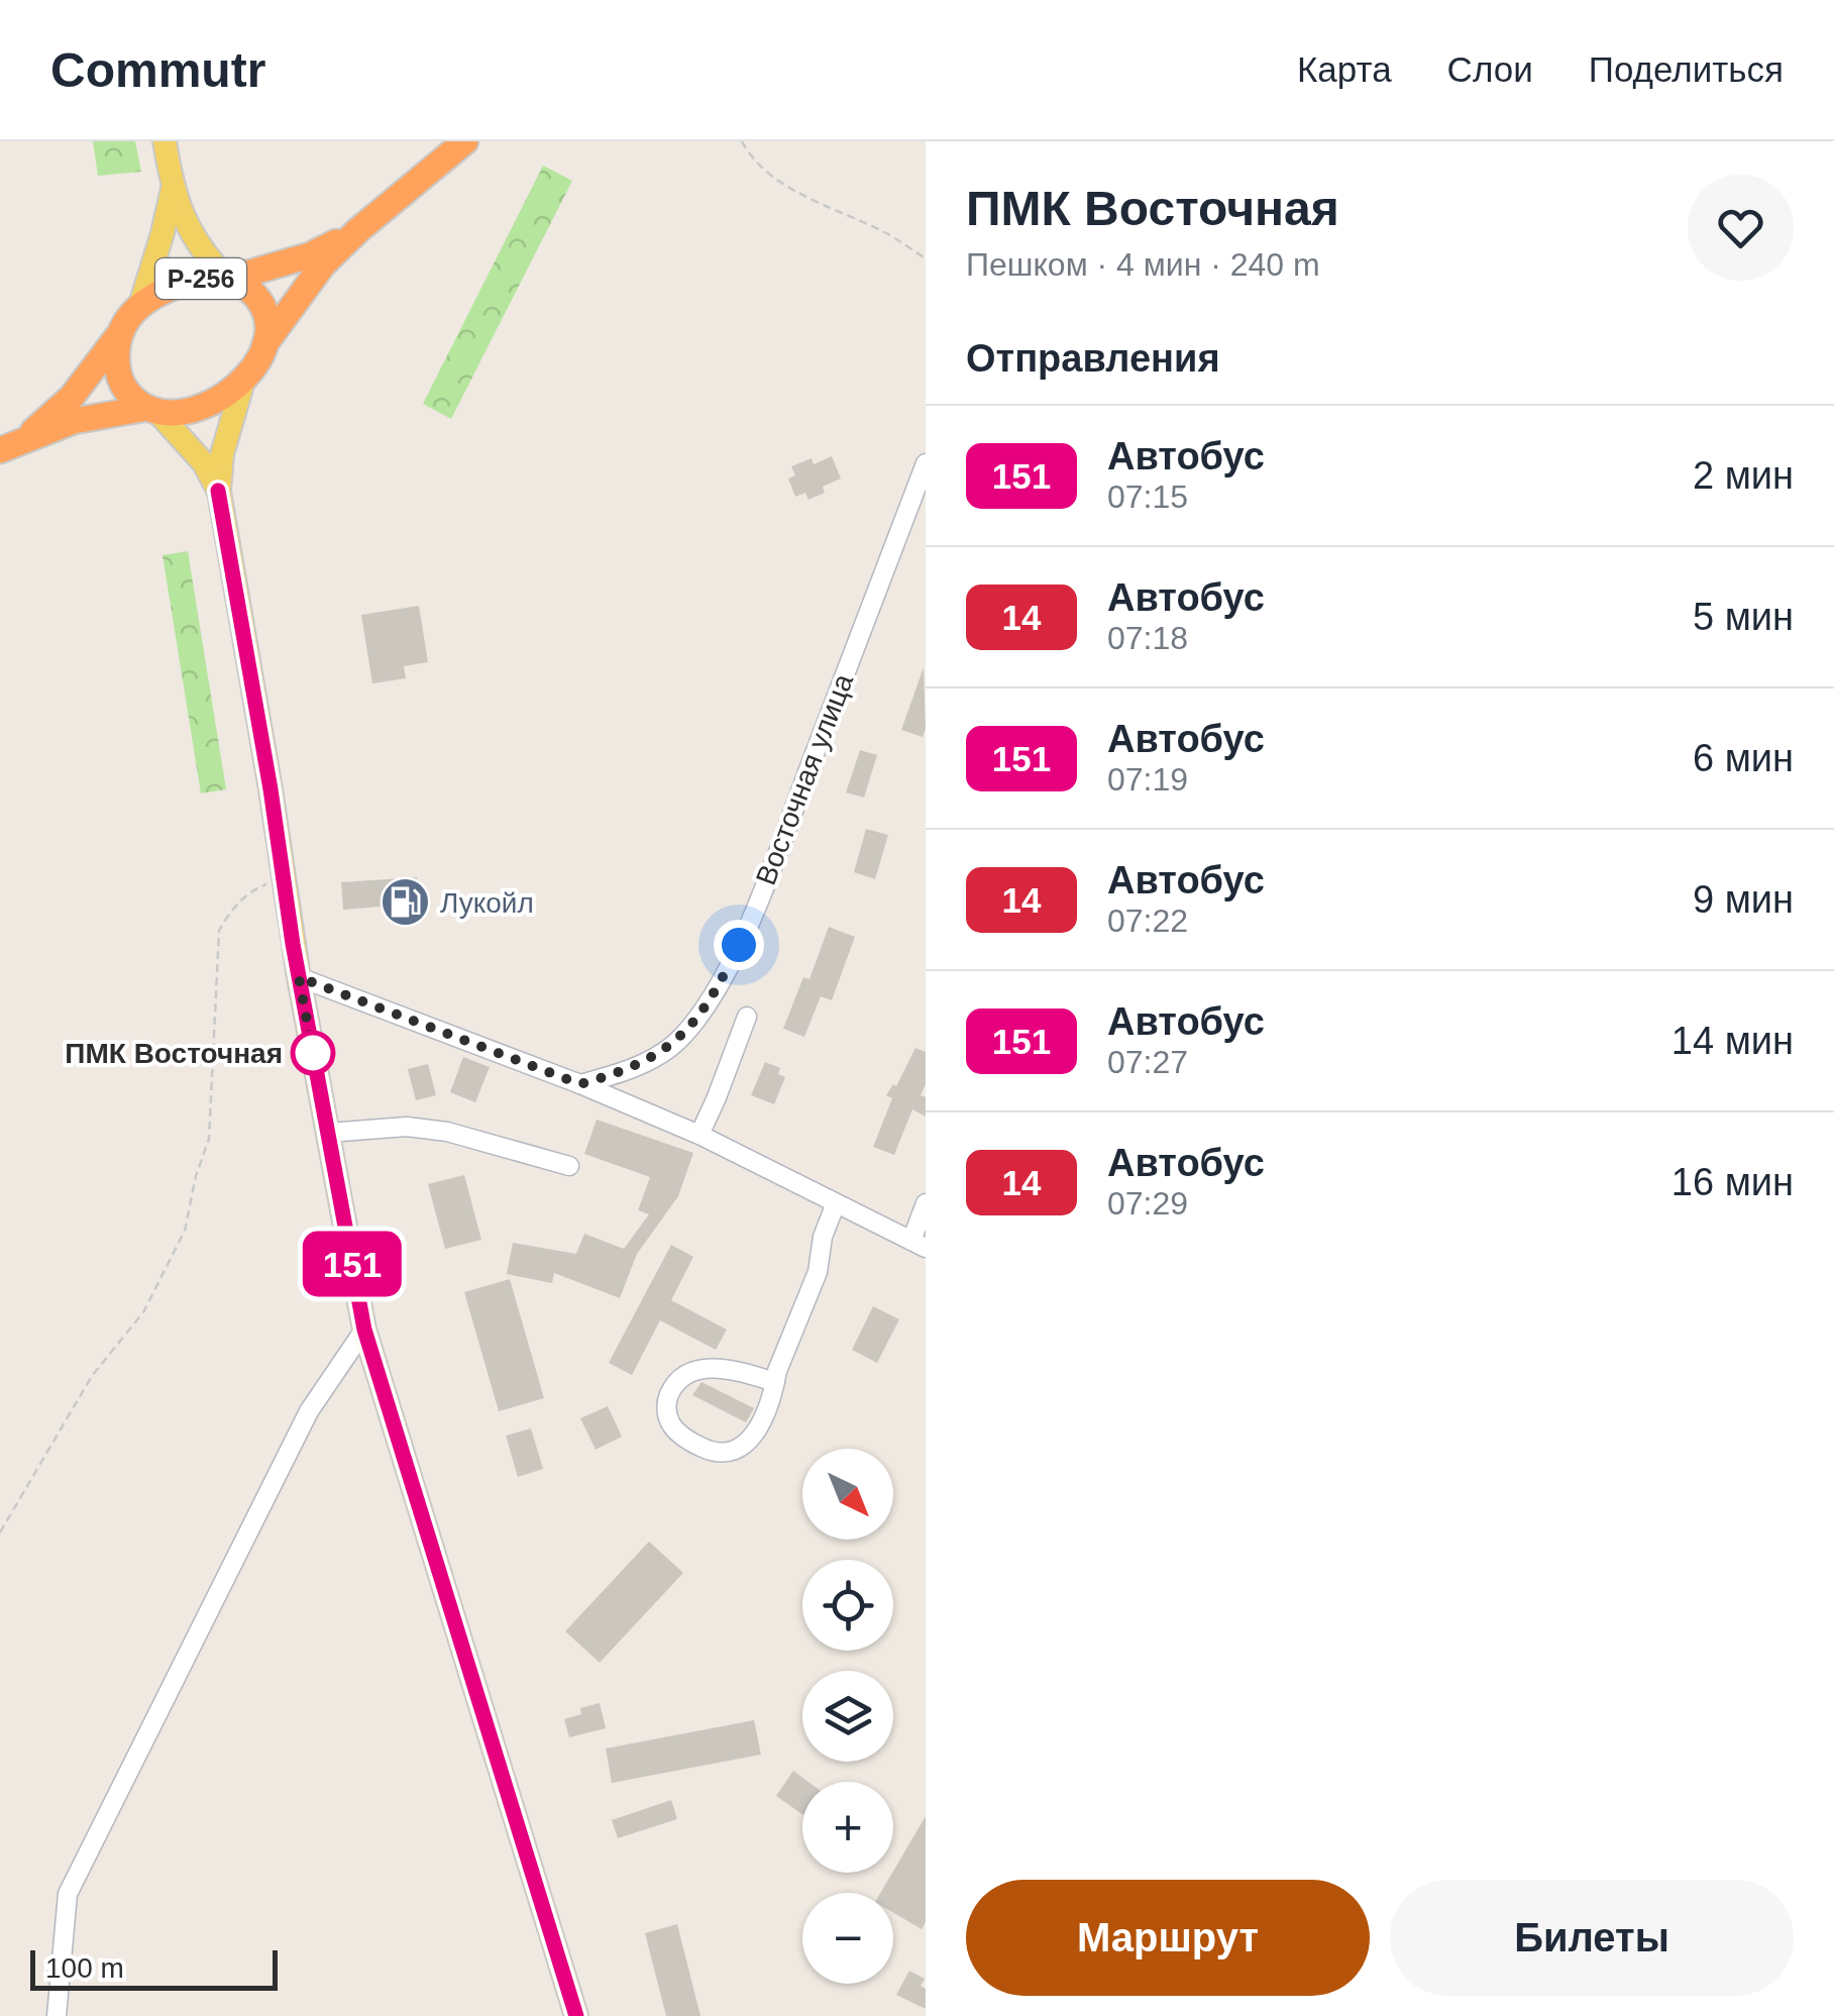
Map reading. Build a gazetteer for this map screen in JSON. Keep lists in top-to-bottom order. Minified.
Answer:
{"streets":{"highway":["Р-256"],"street":["Восточная улица"]},"places":{"fuel station":["Лукойл"],"other":["ПМК Восточная"]},"lines":["bus line 151"],"scale_bar":"100 m","north":"bottom right","page":{"header":"Commutr","nav":["Карта","Слои","Поделиться"],"on_map":"151","heading":[["ПМК Восточная","Пешком · 4 мин · 240 m"],"Отправления"],"list":[{"mark":"151","name":"Автобус","note":"07:15","value":"2 мин"},{"mark":"14","name":"Автобус","note":"07:18","value":"5 мин"},{"mark":"151","name":"Автобус","note":"07:19","value":"6 мин"},{"mark":"14","name":"Автобус","note":"07:22","value":"9 мин"},{"mark":"151","name":"Автобус","note":"07:27","value":"14 мин"},{"mark":"14","name":"Автобус","note":"07:29","value":"16 мин"}],"map_buttons":["+","−"],"buttons":["Маршрут","Билеты"],"scale":"100 m"}}
